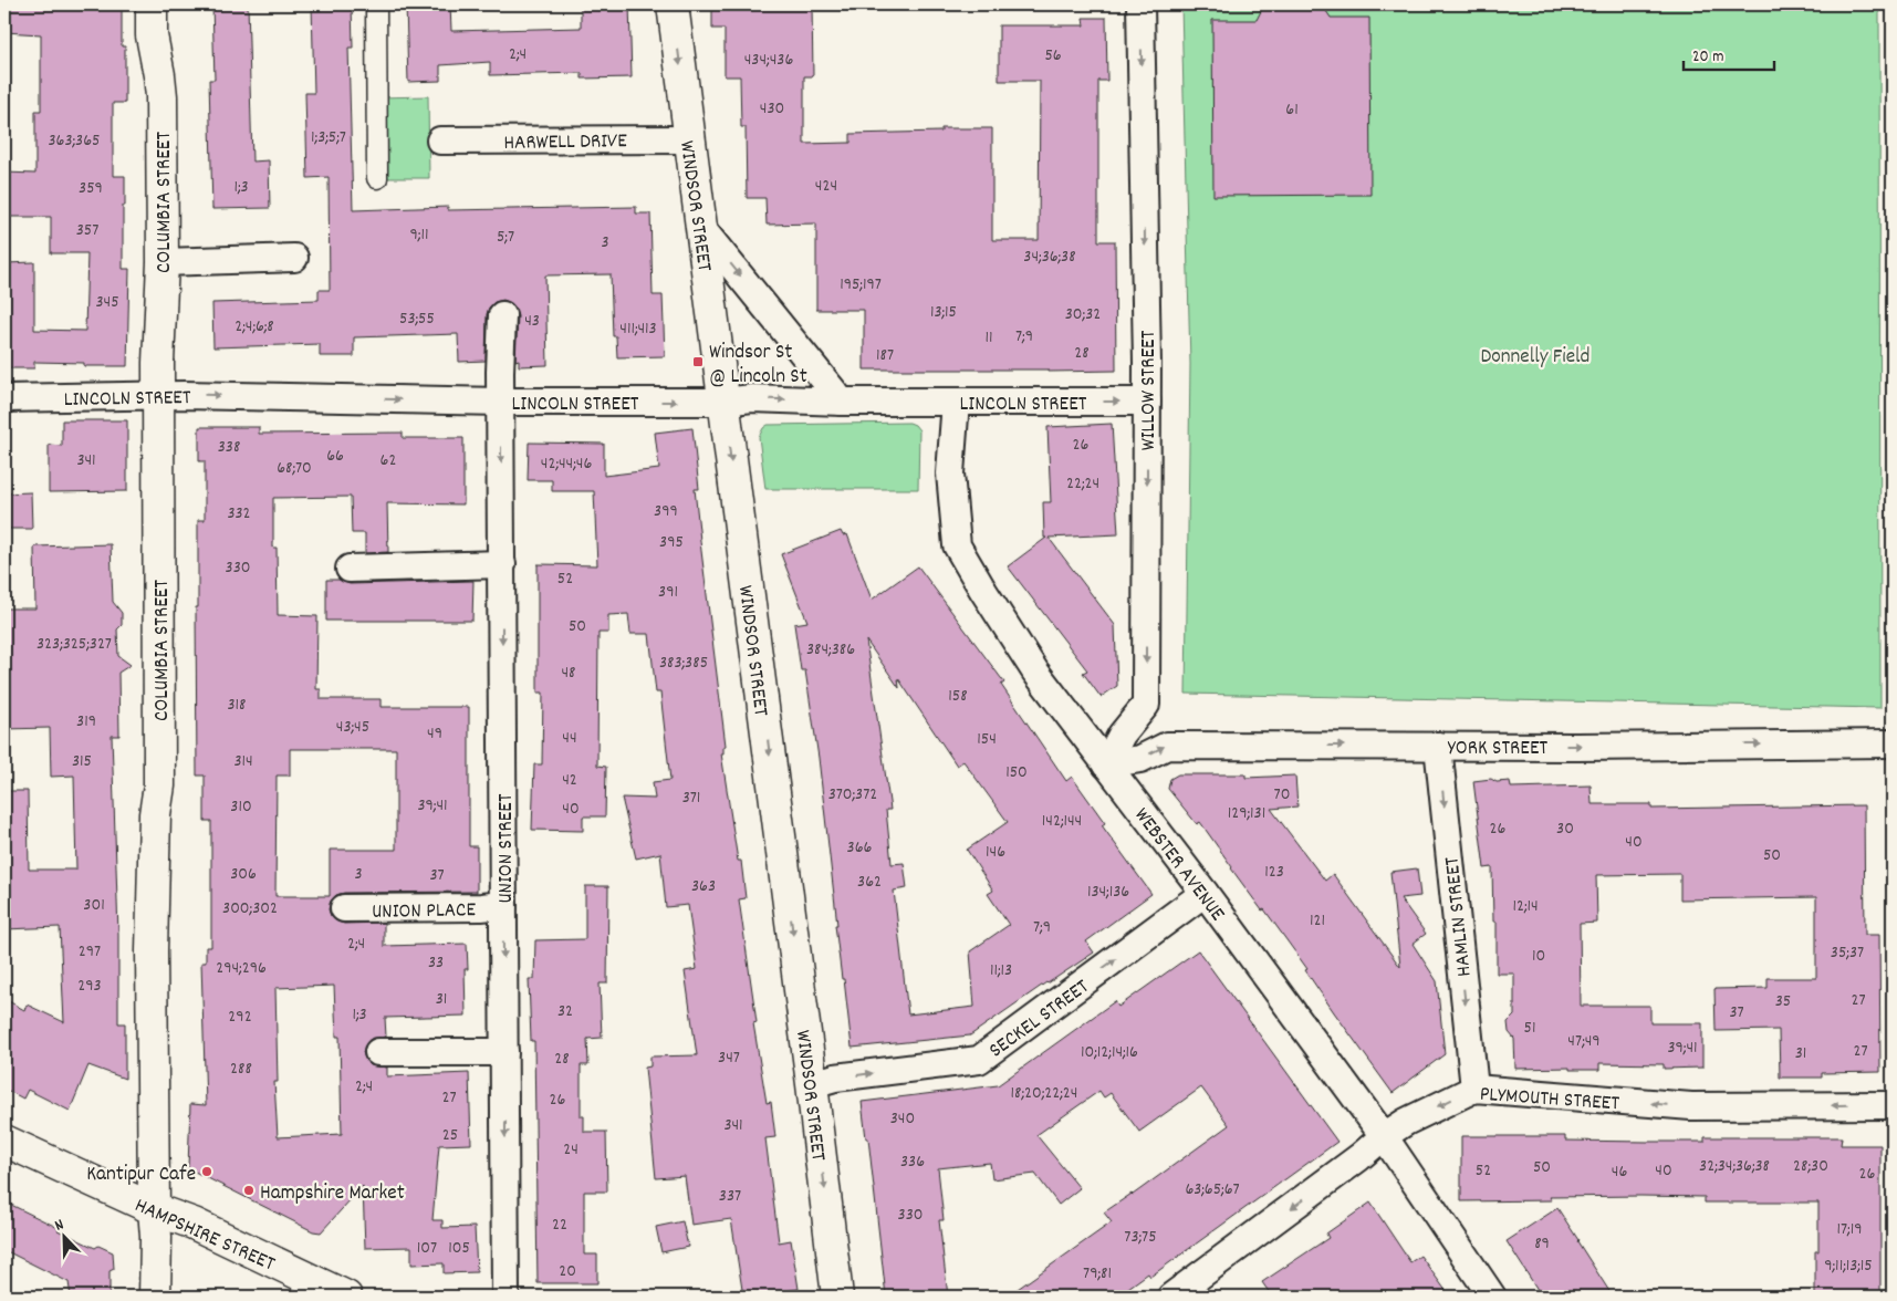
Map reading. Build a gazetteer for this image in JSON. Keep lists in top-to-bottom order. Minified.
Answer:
{"streets":{"main road":["COLUMBIA STREET","WINDSOR STREET","HAMPSHIRE STREET"],"street":["HARWELL DRIVE","WILLOW STREET","LINCOLN STREET","YORK STREET","UNION STREET","WEBSTER AVENUE","UNION PLACE","HAMLIN STREET","SECKEL STREET","PLYMOUTH STREET"]},"crossings":[["HARWELL DRIVE","WINDSOR STREET"],["COLUMBIA STREET","LINCOLN STREET"],["COLUMBIA STREET","HAMPSHIRE STREET"],["WINDSOR STREET","LINCOLN STREET"],["WINDSOR STREET","SECKEL STREET"],["WILLOW STREET","LINCOLN STREET"],["WILLOW STREET","YORK STREET"],["WILLOW STREET","WEBSTER AVENUE"],["LINCOLN STREET","UNION STREET"],["LINCOLN STREET","WEBSTER AVENUE"],["YORK STREET","WEBSTER AVENUE"],["YORK STREET","HAMLIN STREET"],["UNION STREET","UNION PLACE"],["WEBSTER AVENUE","SECKEL STREET"],["WEBSTER AVENUE","PLYMOUTH STREET"],["HAMLIN STREET","PLYMOUTH STREET"]],"one_way":["WINDSOR STREET","WILLOW STREET","YORK STREET","UNION STREET","HAMLIN STREET","SECKEL STREET","PLYMOUTH STREET"],"parks":["Donnelly Field"],"places":{"transit":["Windsor St @ Lincoln St"],"other":["Kantipur Cafe","Hampshire Market"]},"house_numbers":["2;4","56","434;436","430","61","1;3;5;7","363;365","424","1;3","359","357","9;11","5;7","3","34;36;38","195;197","345","13;15","30;32","53;55","43","2;4;6;8","411;413","7;9","11","28","187","26","338","66","341","62","42;44;46","68;70","22;24","399","332","395","330","52","391","50","323;325;327","384;386","383;385","48","158","318","319","43;45","49","44","154","315","314","150","42","370;372","70","371","39;41","310","40","129;131","142;144","26","30","40","366","146","50","123","306","3","37","362","363","134;136","301","12;14","300;302","121","7;9","2;4","297","35;37","10","33","294;296","11;13","293","31","27","35","32","37","1;3","292","51","47;49","39;41","27","10;12;14;16","31","347","28","288","2;4","18;20;22;24","27","26","340","341","25","24","336","32;34;36;38","28;30","50","52","40","46","26","63;65;67","337","330","22","17;19","73;75","89","107","105","9;11;13;15","20","79;81"],"scale_bar":"20 m","north":"top left"}
